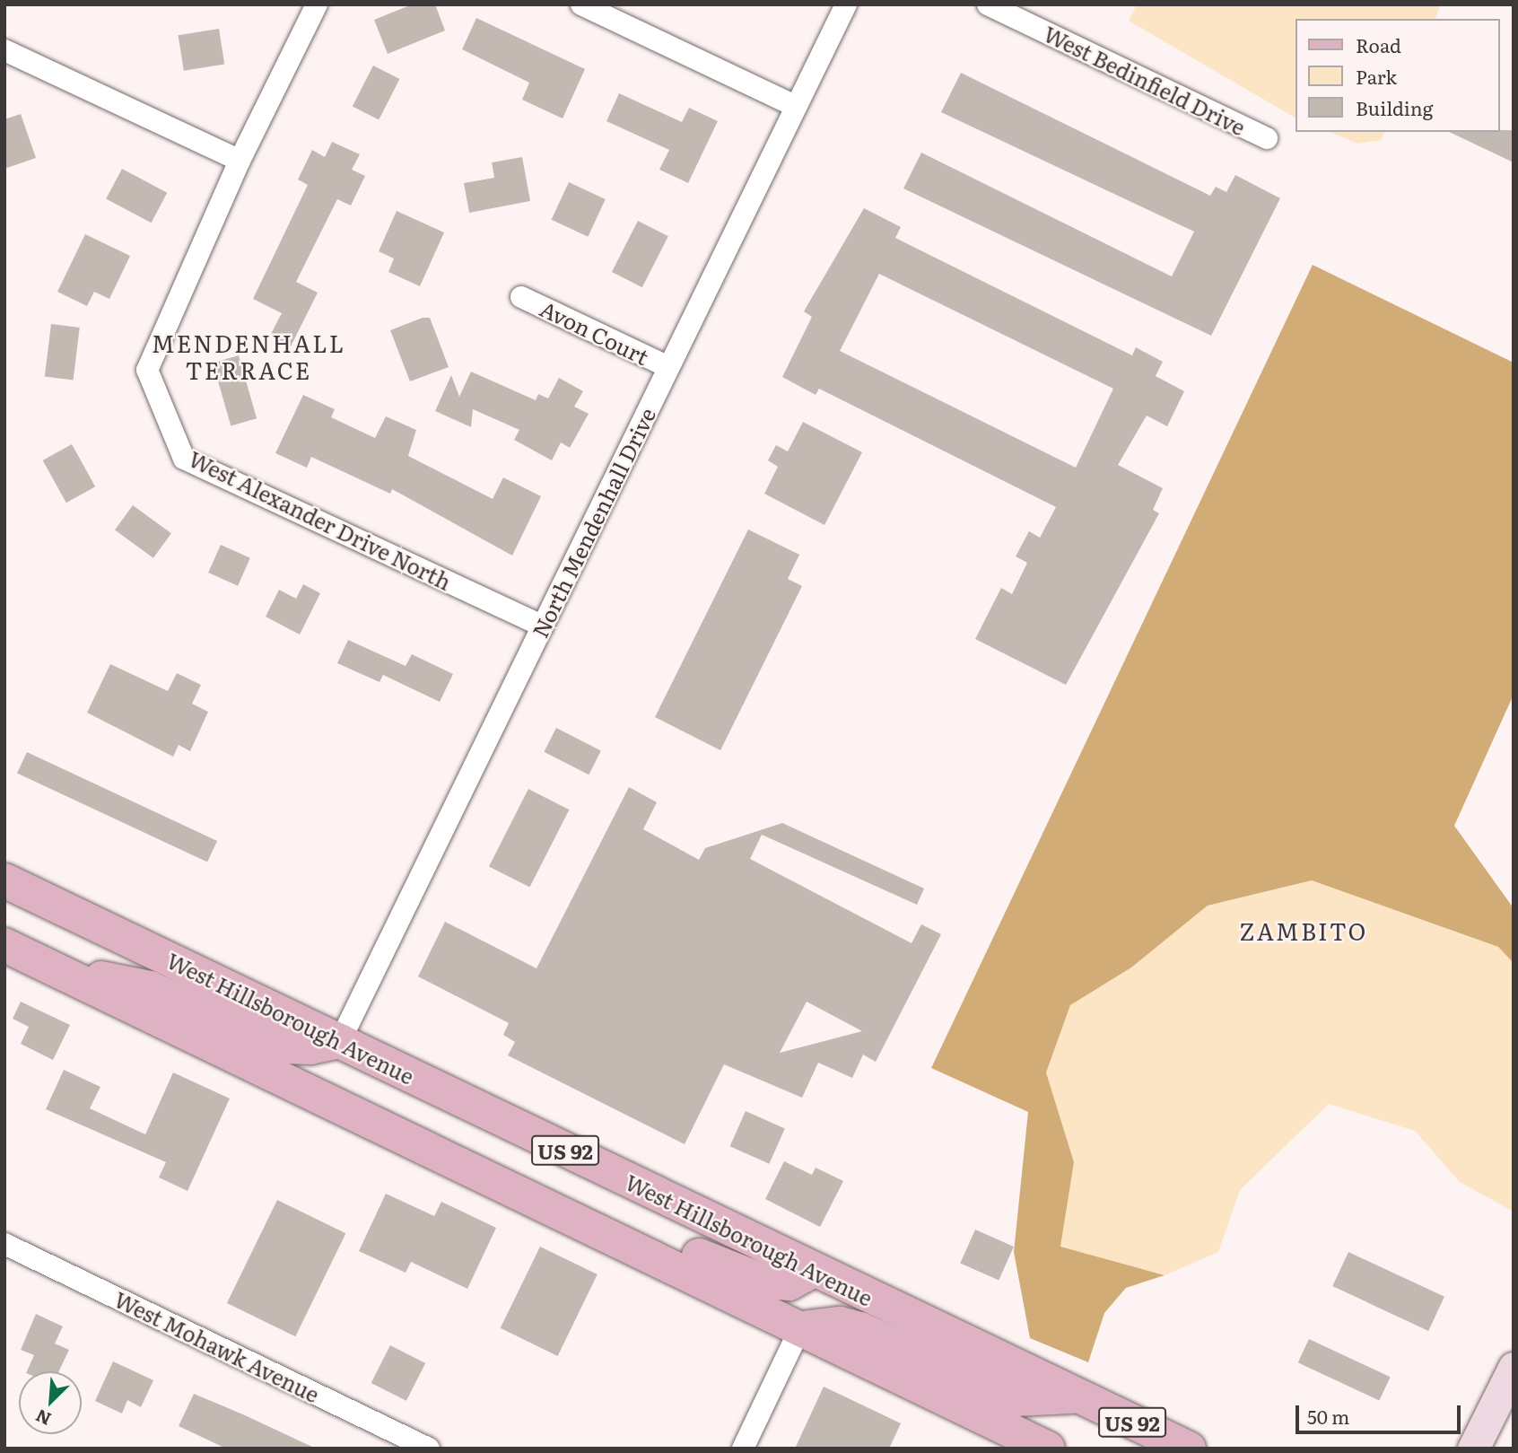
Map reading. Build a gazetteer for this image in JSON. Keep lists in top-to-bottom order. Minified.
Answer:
{"streets":{"main road":["West Hillsborough Avenue","US 92"],"street":["West Bedinfield Drive","Avon Court","West Alexander Drive North","North Mendenhall Drive","West Mohawk Avenue"]},"crossings":[["Avon Court","North Mendenhall Drive"],["West Alexander Drive North","North Mendenhall Drive"],["North Mendenhall Drive","West Hillsborough Avenue"]],"districts":["MENDENHALL TERRACE","ZAMBITO"],"legend":["Road","Park","Building"],"scale_bar":"50 m","north":"bottom left"}
